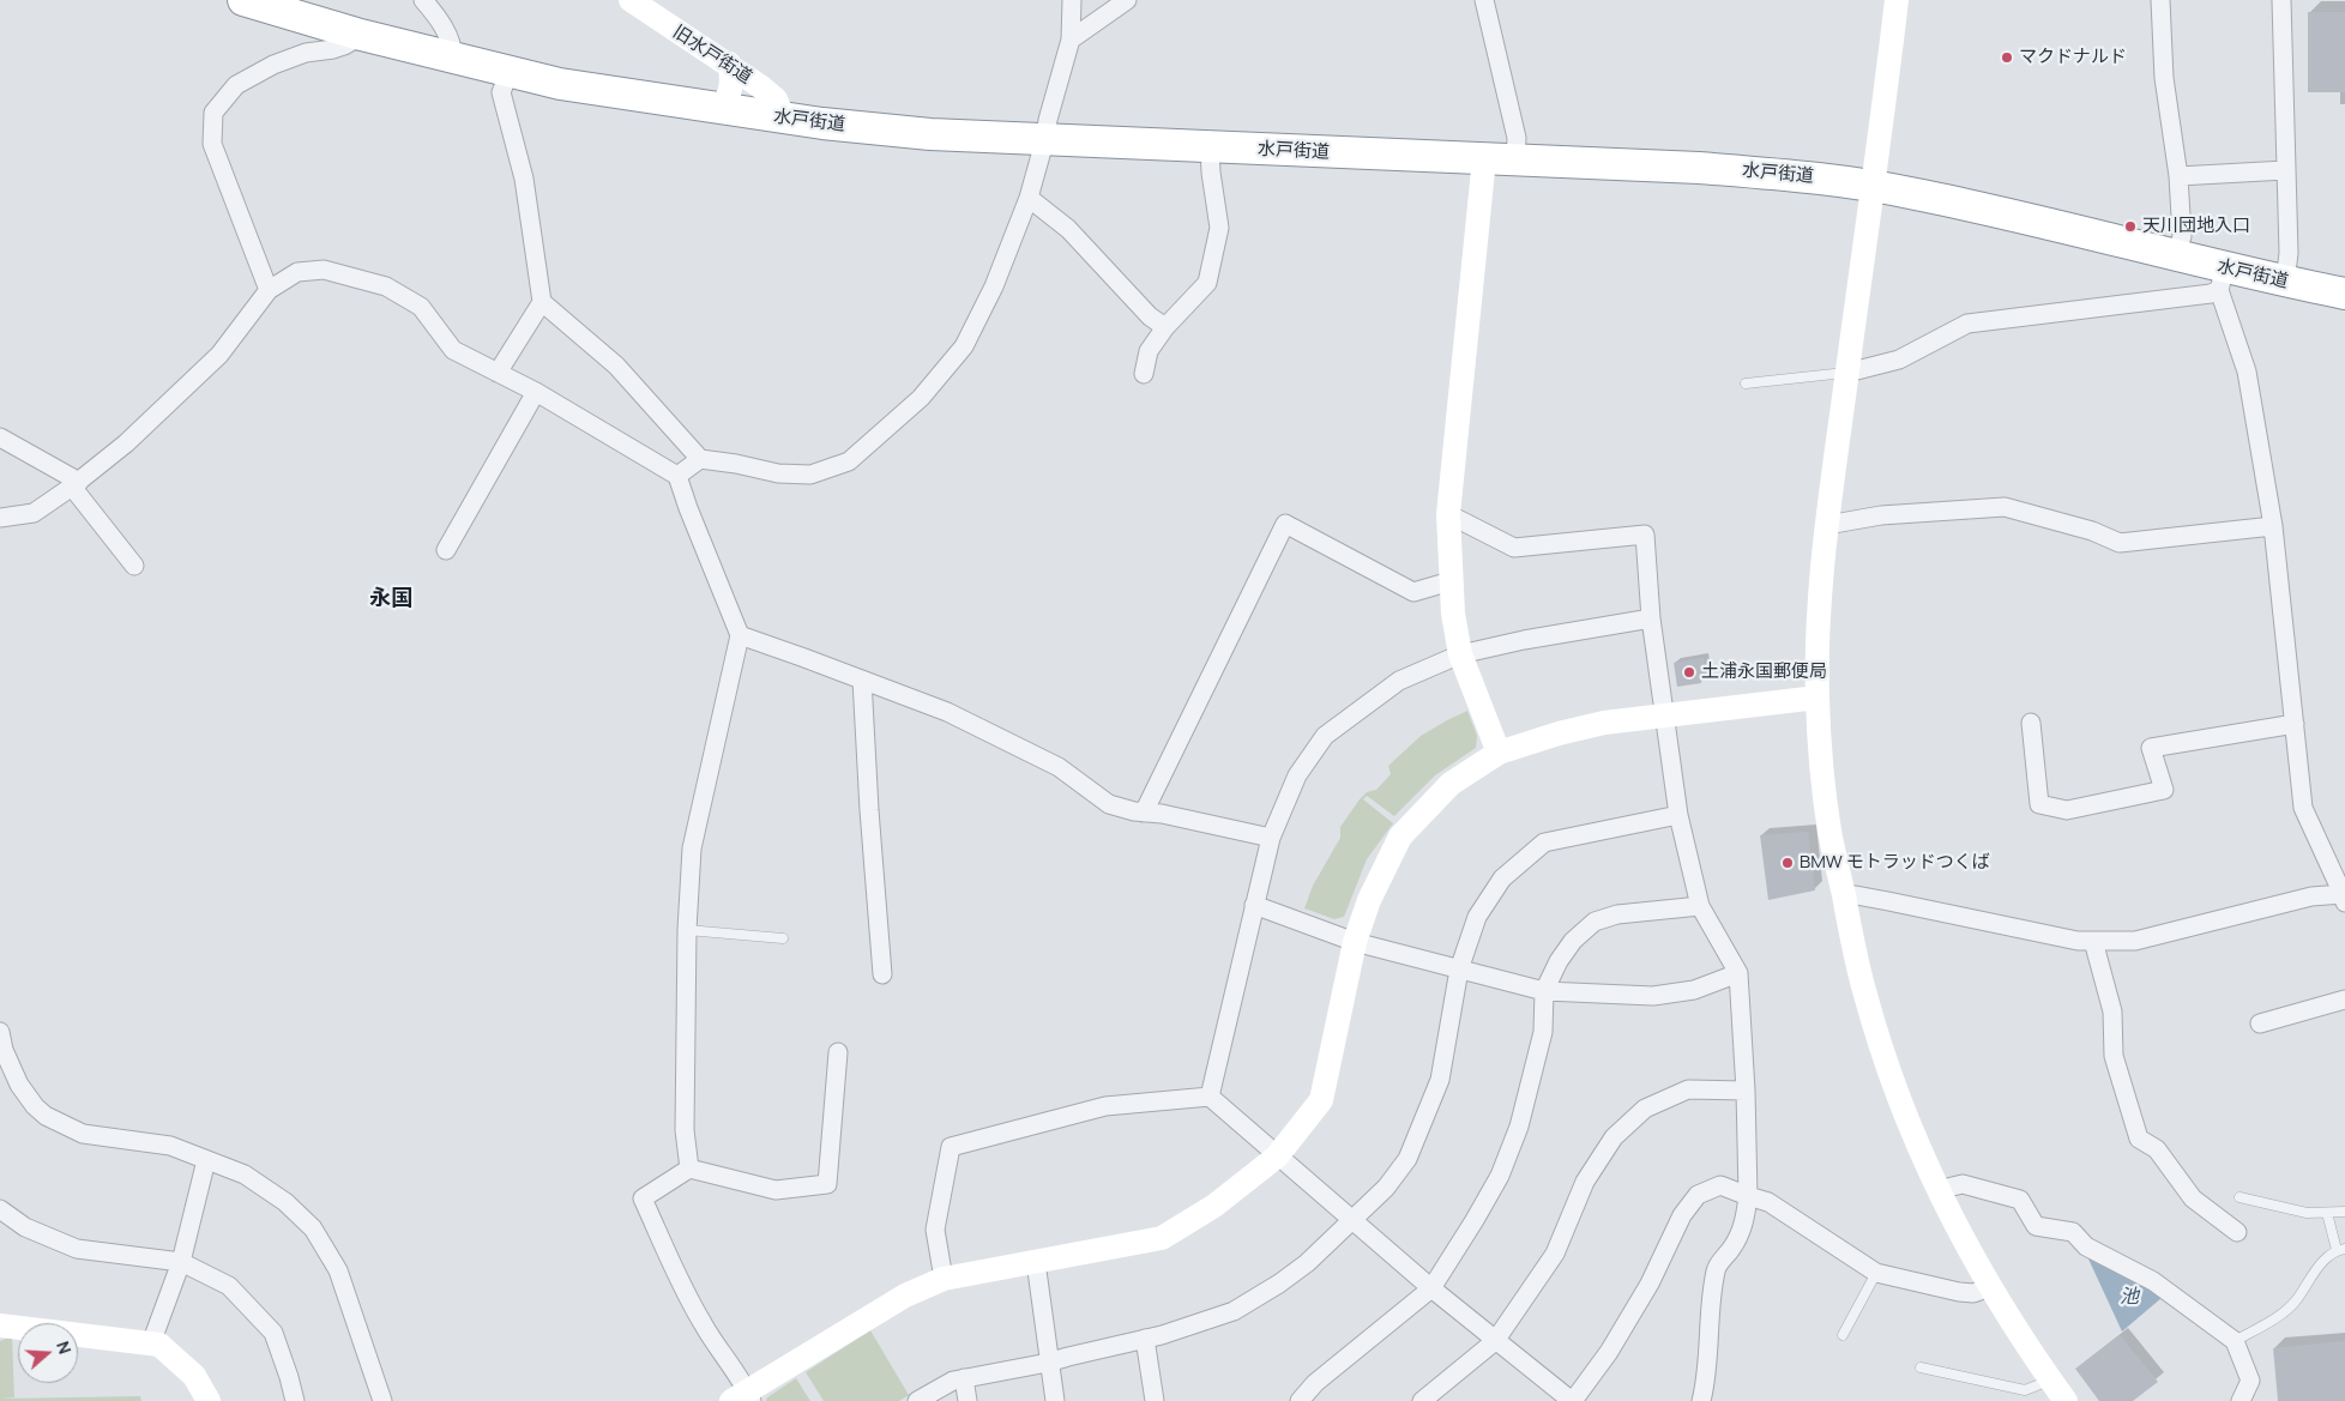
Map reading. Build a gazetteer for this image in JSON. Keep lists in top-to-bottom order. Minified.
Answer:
{"streets":{"highway":["水戸街道"],"street":["旧水戸街道"]},"crossings":[["旧水戸街道","水戸街道"]],"districts":["永国"],"water":["池"],"places":["マクドナルド","天川団地入口","土浦永国郵便局","BMW モトラッドつくば"],"north":"right"}
